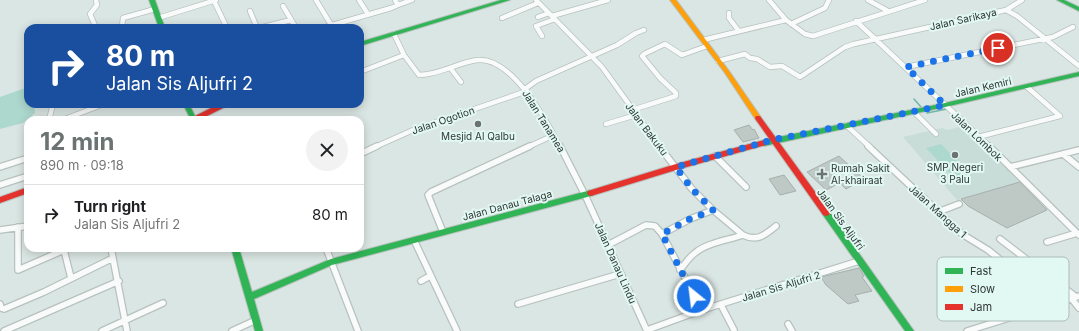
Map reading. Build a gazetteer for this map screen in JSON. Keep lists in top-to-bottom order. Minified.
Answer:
{"streets":{"street":["Jalan Sarikaya","Jalan Kemiri","Jalan Ogotion","Jalan Tanamea","Jalan Bakuku","Jalan Lombok","Jalan Danau Talaga","Jalan Mangga 1","Jalan Sis Aljufri","Jalan Danau Lindu","Jalan Sis Aljufri 2"]},"crossings":[["Jalan Sarikaya","Jalan Lombok"],["Jalan Sarikaya","Jalan Sis Aljufri"],["Jalan Kemiri","Jalan Lombok"],["Jalan Kemiri","Jalan Danau Talaga"],["Jalan Kemiri","Jalan Mangga 1"],["Jalan Kemiri","Jalan Sis Aljufri"],["Jalan Ogotion","Jalan Tanamea"],["Jalan Ogotion","Jalan Bakuku"],["Jalan Tanamea","Jalan Danau Talaga"],["Jalan Tanamea","Jalan Danau Lindu"],["Jalan Bakuku","Jalan Danau Talaga"],["Jalan Danau Talaga","Jalan Sis Aljufri"],["Jalan Danau Talaga","Jalan Danau Lindu"],["Jalan Sis Aljufri","Jalan Sis Aljufri 2"],["Jalan Danau Lindu","Jalan Sis Aljufri 2"]],"places":{"other":["Mesjid Al Qalbu","SMP Negeri 3 Palu"],"health":["Rumah Sakit Al-khairaat"]},"legend":["Fast","Slow","Jam"],"page":{"turn":["80 m","Jalan Sis Aljufri 2"],"heading":["12 min","890 m · 09:18"],"list":[{"name":"Turn right","note":"Jalan Sis Aljufri 2","value":"80 m"}]}}
